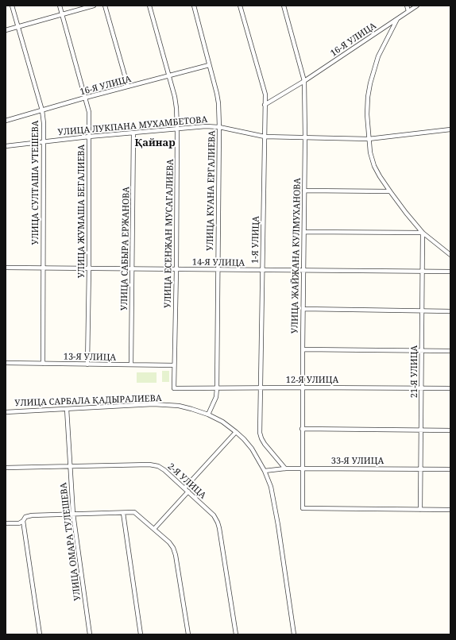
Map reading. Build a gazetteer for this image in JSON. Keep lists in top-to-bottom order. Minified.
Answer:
{"streets":{"street":["16-Я УЛИЦА","УЛИЦА ЛУКПАНА МУХАМБЕТОВА","УЛИЦА СУЛТАША УТЕШЕВА","УЛИЦА КУАНА ЕРГАЛИЕВА","УЛИЦА ЖУМАША БЕГАЛИЕВА","УЛИЦА ЕСЕНЖАН МУСАГАЛИЕВА","1-Я УЛИЦА","УЛИЦА САБЫРА ЕРЖАНОВА","УЛИЦА ЖАЙЖАНА КУЛМУХАНОВА","14-Я УЛИЦА","13-Я УЛИЦА","21-Я УЛИЦА","12-Я УЛИЦА","УЛИЦА САРБАЛА ҚАДЫРАЛИЕВА","33-Я УЛИЦА","2-Я УЛИЦА","УЛИЦА ОМАРА ТУЛЕШЕВА"]},"crossings":[["16-Я УЛИЦА","УЛИЦА СУЛТАША УТЕШЕВА"],["16-Я УЛИЦА","УЛИЦА КУАНА ЕРГАЛИЕВА"],["16-Я УЛИЦА","УЛИЦА ЖУМАША БЕГАЛИЕВА"],["16-Я УЛИЦА","УЛИЦА ЕСЕНЖАН МУСАГАЛИЕВА"],["16-Я УЛИЦА","1-Я УЛИЦА"],["16-Я УЛИЦА","УЛИЦА ЖАЙЖАНА КУЛМУХАНОВА"],["УЛИЦА ЛУКПАНА МУХАМБЕТОВА","УЛИЦА СУЛТАША УТЕШЕВА"],["УЛИЦА ЛУКПАНА МУХАМБЕТОВА","УЛИЦА КУАНА ЕРГАЛИЕВА"],["УЛИЦА ЛУКПАНА МУХАМБЕТОВА","УЛИЦА ЖУМАША БЕГАЛИЕВА"],["УЛИЦА ЛУКПАНА МУХАМБЕТОВА","УЛИЦА ЕСЕНЖАН МУСАГАЛИЕВА"],["УЛИЦА ЛУКПАНА МУХАМБЕТОВА","1-Я УЛИЦА"],["УЛИЦА ЛУКПАНА МУХАМБЕТОВА","УЛИЦА САБЫРА ЕРЖАНОВА"],["УЛИЦА ЛУКПАНА МУХАМБЕТОВА","УЛИЦА ЖАЙЖАНА КУЛМУХАНОВА"],["УЛИЦА СУЛТАША УТЕШЕВА","14-Я УЛИЦА"],["УЛИЦА СУЛТАША УТЕШЕВА","13-Я УЛИЦА"],["УЛИЦА КУАНА ЕРГАЛИЕВА","14-Я УЛИЦА"],["УЛИЦА КУАНА ЕРГАЛИЕВА","12-Я УЛИЦА"],["УЛИЦА КУАНА ЕРГАЛИЕВА","УЛИЦА САРБАЛА ҚАДЫРАЛИЕВА"],["УЛИЦА ЖУМАША БЕГАЛИЕВА","14-Я УЛИЦА"],["УЛИЦА ЖУМАША БЕГАЛИЕВА","13-Я УЛИЦА"],["УЛИЦА ЕСЕНЖАН МУСАГАЛИЕВА","14-Я УЛИЦА"],["УЛИЦА ЕСЕНЖАН МУСАГАЛИЕВА","13-Я УЛИЦА"],["УЛИЦА ЕСЕНЖАН МУСАГАЛИЕВА","12-Я УЛИЦА"],["1-Я УЛИЦА","14-Я УЛИЦА"],["1-Я УЛИЦА","12-Я УЛИЦА"],["1-Я УЛИЦА","33-Я УЛИЦА"],["УЛИЦА САБЫРА ЕРЖАНОВА","14-Я УЛИЦА"],["УЛИЦА САБЫРА ЕРЖАНОВА","13-Я УЛИЦА"],["УЛИЦА ЖАЙЖАНА КУЛМУХАНОВА","14-Я УЛИЦА"],["УЛИЦА ЖАЙЖАНА КУЛМУХАНОВА","21-Я УЛИЦА"],["УЛИЦА ЖАЙЖАНА КУЛМУХАНОВА","12-Я УЛИЦА"],["УЛИЦА ЖАЙЖАНА КУЛМУХАНОВА","33-Я УЛИЦА"],["14-Я УЛИЦА","21-Я УЛИЦА"],["21-Я УЛИЦА","12-Я УЛИЦА"],["21-Я УЛИЦА","33-Я УЛИЦА"],["УЛИЦА САРБАЛА ҚАДЫРАЛИЕВА","33-Я УЛИЦА"],["УЛИЦА САРБАЛА ҚАДЫРАЛИЕВА","УЛИЦА ОМАРА ТУЛЕШЕВА"],["2-Я УЛИЦА","УЛИЦА ОМАРА ТУЛЕШЕВА"]],"districts":["Қайнар"]}
